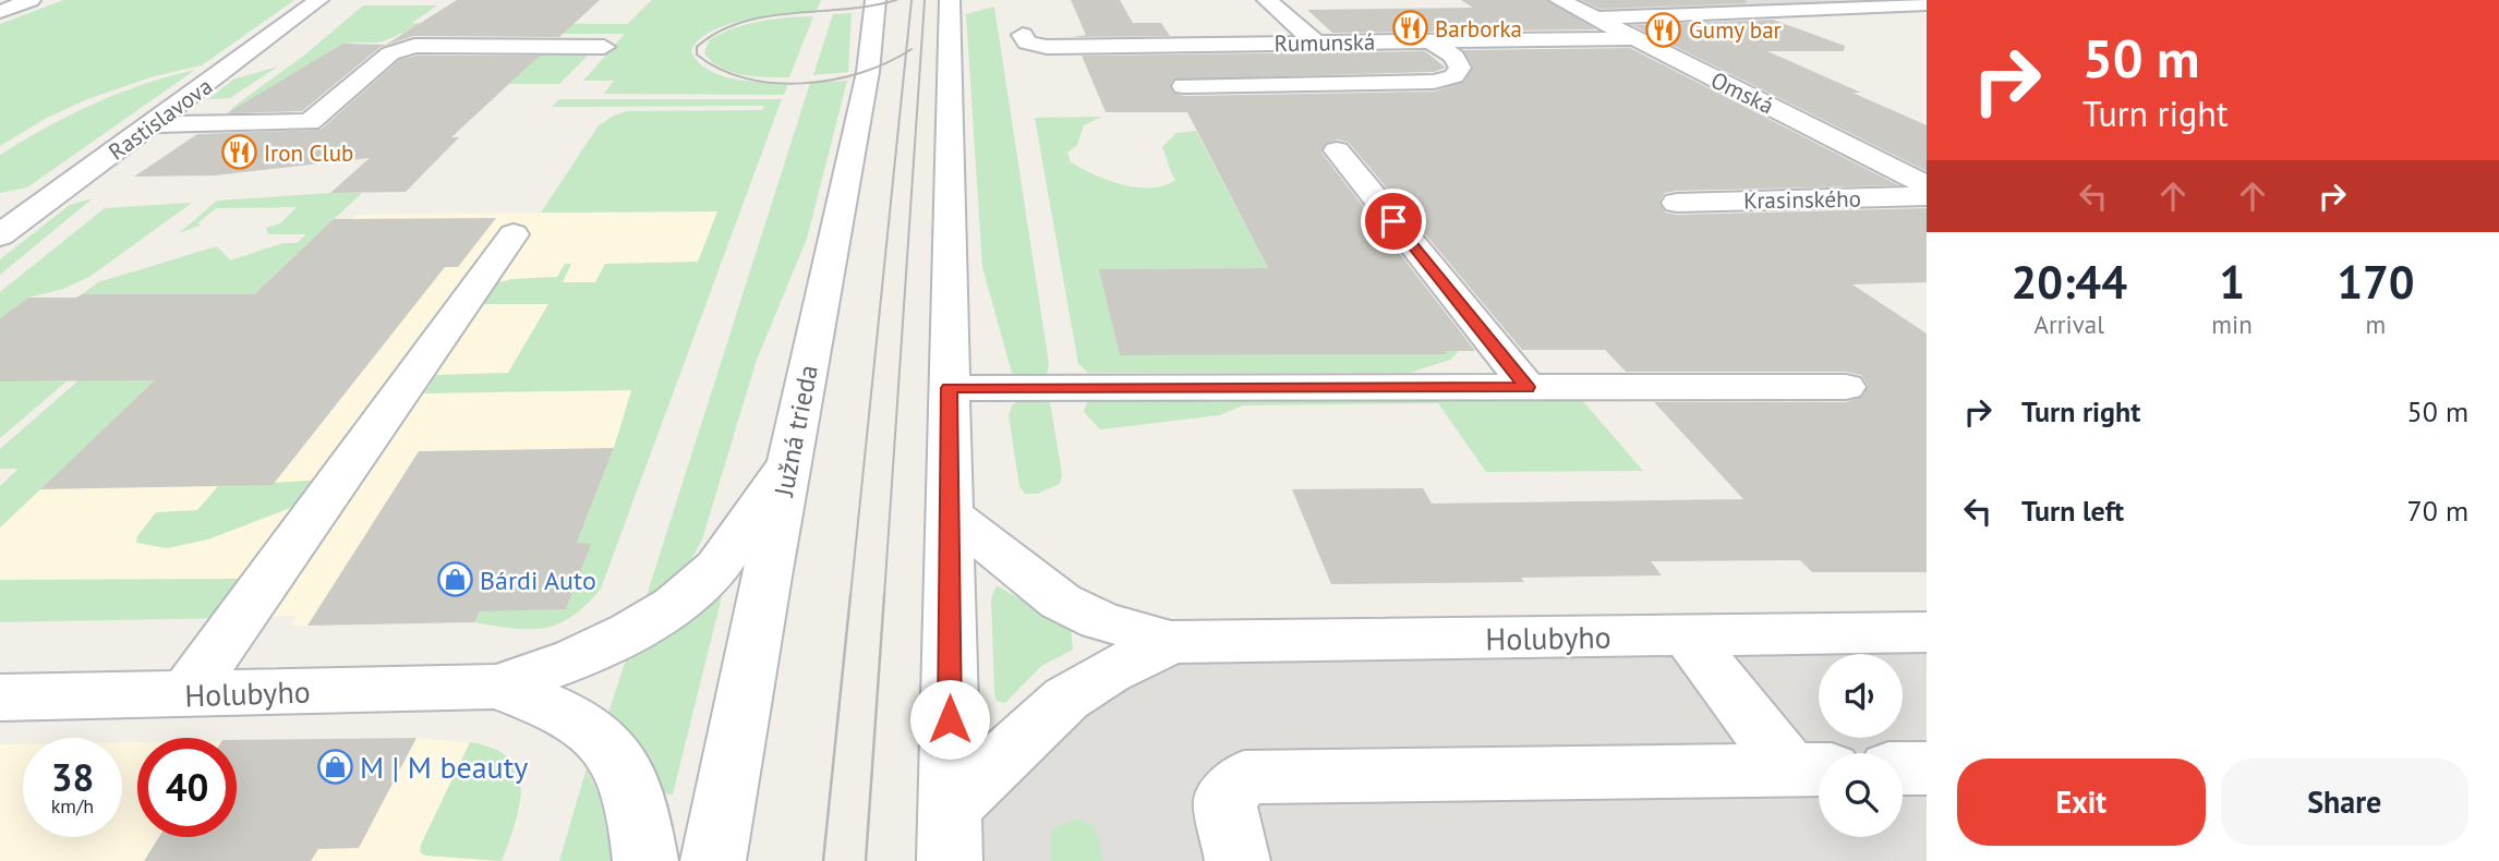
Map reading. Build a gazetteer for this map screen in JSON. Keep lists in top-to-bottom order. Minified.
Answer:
{"streets":{"street":["Rumunská","Omská","Rastislavova","Krasinského","Južná trieda","Holubyho"]},"crossings":[["Rumunská","Omská"]],"places":{"restaurant":["Barborka","Gumy bar","Iron Club"],"shop":["Bárdi Auto","M | M beauty"]},"page":{"turn":["50 m","Turn right"],"eta":["20:44","Arrival","1","min","170","m"],"list":[{"name":"Turn right","value":"50 m"},{"name":"Turn left","value":"70 m"}],"speed":"38 km/h","limit":"40","buttons":["Exit","Share"]}}
